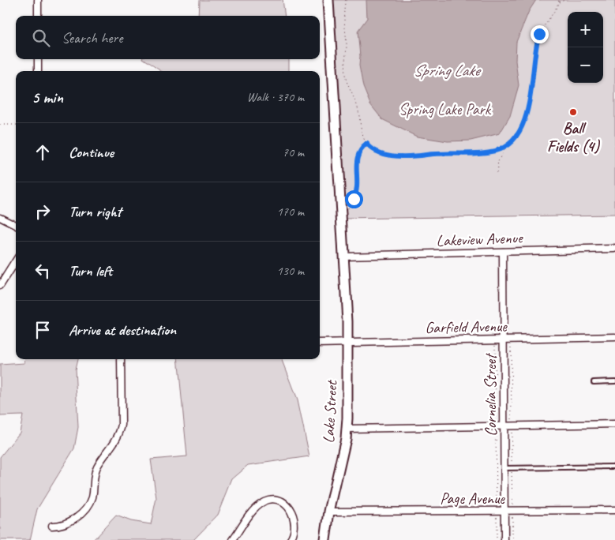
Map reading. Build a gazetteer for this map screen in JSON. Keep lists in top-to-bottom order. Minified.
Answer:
{"streets":{"street":["Lakeview Avenue","Garfield Avenue","Cornelia Street","Lake Street","Page Avenue"]},"crossings":[["Lakeview Avenue","Cornelia Street"],["Lakeview Avenue","Lake Street"],["Garfield Avenue","Cornelia Street"],["Garfield Avenue","Lake Street"],["Cornelia Street","Page Avenue"],["Lake Street","Page Avenue"]],"water":["Spring Lake"],"parks":["Spring Lake Park"],"places":["Ball Fields (4)"],"page":{"map_buttons":["+","−"],"search":"Search here","heading":["5 min","Walk · 370 m"],"list":[["Continue","70 m"],["Turn right","170 m"],["Turn left","130 m"],"Arrive at destination"]}}
